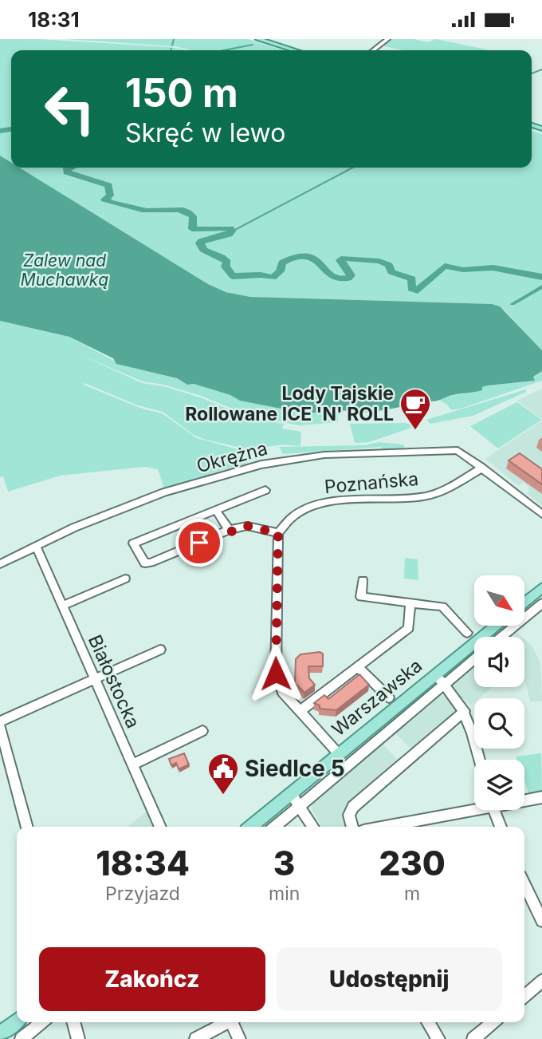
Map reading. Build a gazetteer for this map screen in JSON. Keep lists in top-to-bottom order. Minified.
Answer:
{"streets":{"main road":["Warszawska"],"street":["Okrężna","Poznańska","Białostocka"]},"crossings":[["Okrężna","Poznańska"],["Okrężna","Białostocka"]],"water":["Zalew nad Muchawką"],"places":{"cafe":["Lody Tajskie Rollowane ICE 'N' ROLL"],"public building":["Siedlce 5"]},"north":"bottom right","page":{"status":"18:31","turn":["150 m","Skręć w lewo"],"eta":["18:34","Przyjazd","3","min","230","m"],"buttons":["Zakończ","Udostępnij"]}}
